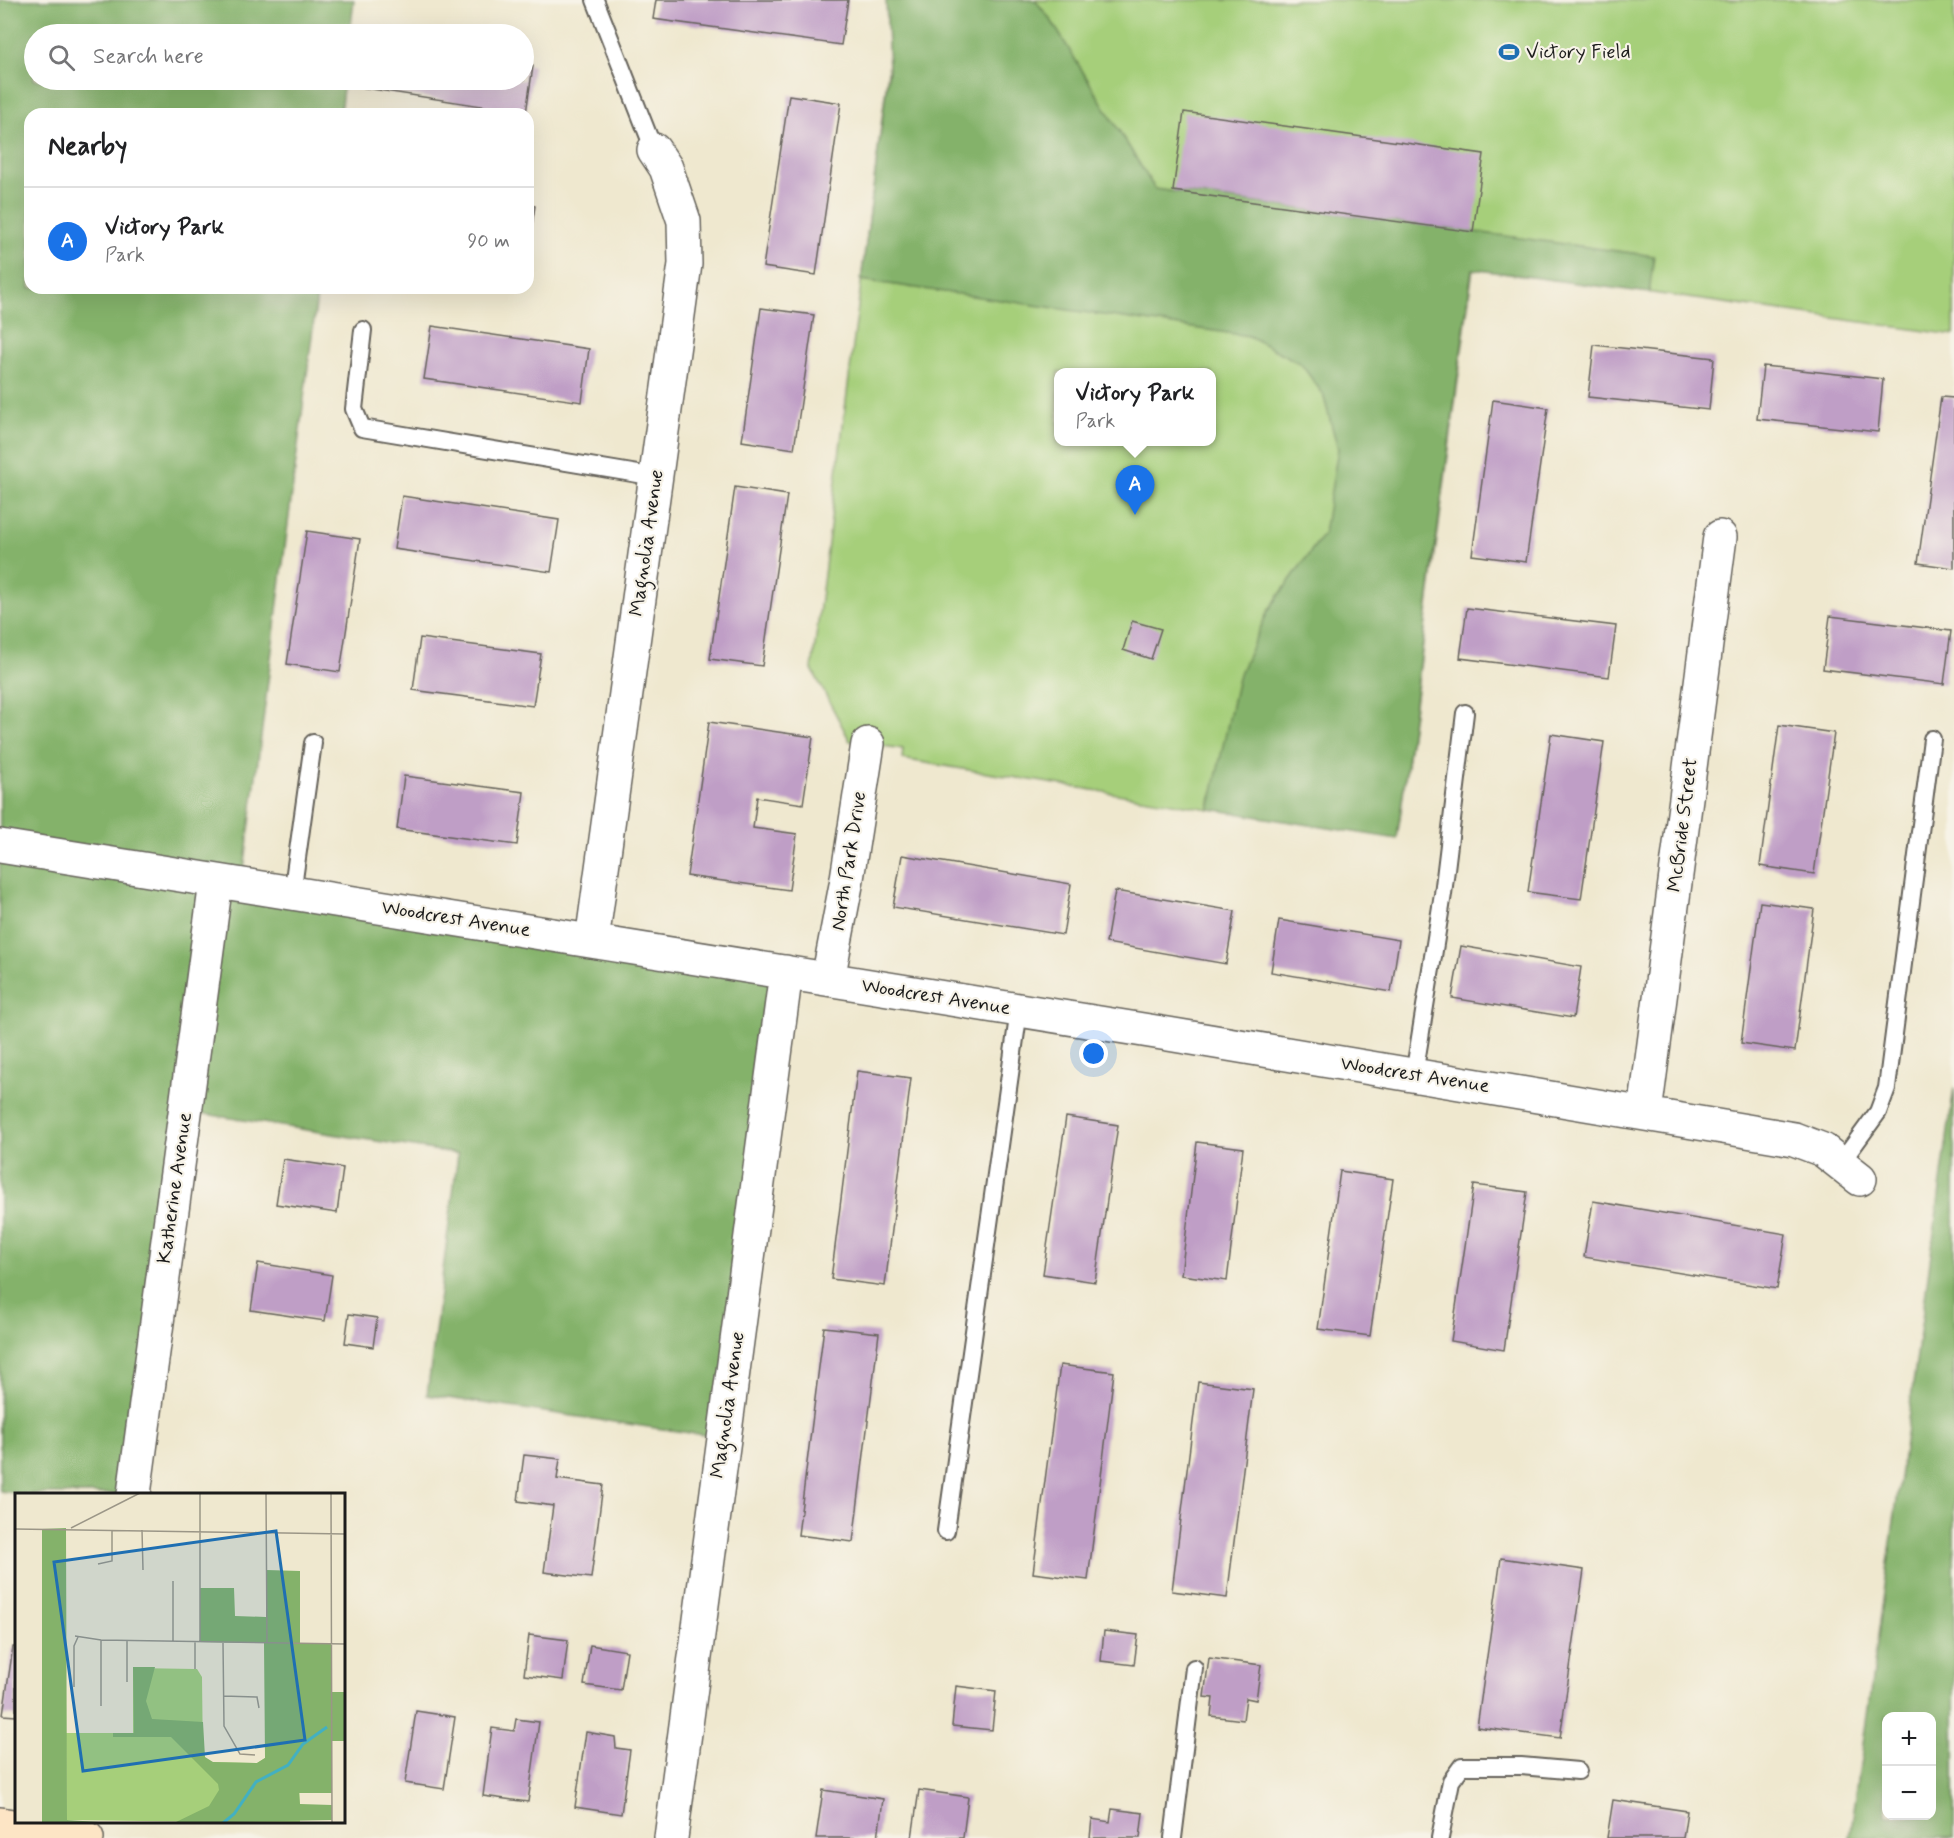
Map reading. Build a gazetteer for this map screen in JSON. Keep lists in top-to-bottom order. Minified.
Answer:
{"streets":{"street":["Magnolia Avenue","McBride Street","North Park Drive","Woodcrest Avenue","Katherine Avenue"]},"crossings":[["Magnolia Avenue","Woodcrest Avenue"],["McBride Street","Woodcrest Avenue"],["North Park Drive","Woodcrest Avenue"],["Woodcrest Avenue","Katherine Avenue"]],"places":{"sports":["Victory Field"]},"page":{"search":"Search here","heading":"Nearby","list":[{"mark":"A","name":"Victory Park","note":"Park","value":"90 m"}],"popup":["Victory Park","Park"],"pins":"A","map_buttons":["+","−"]}}
